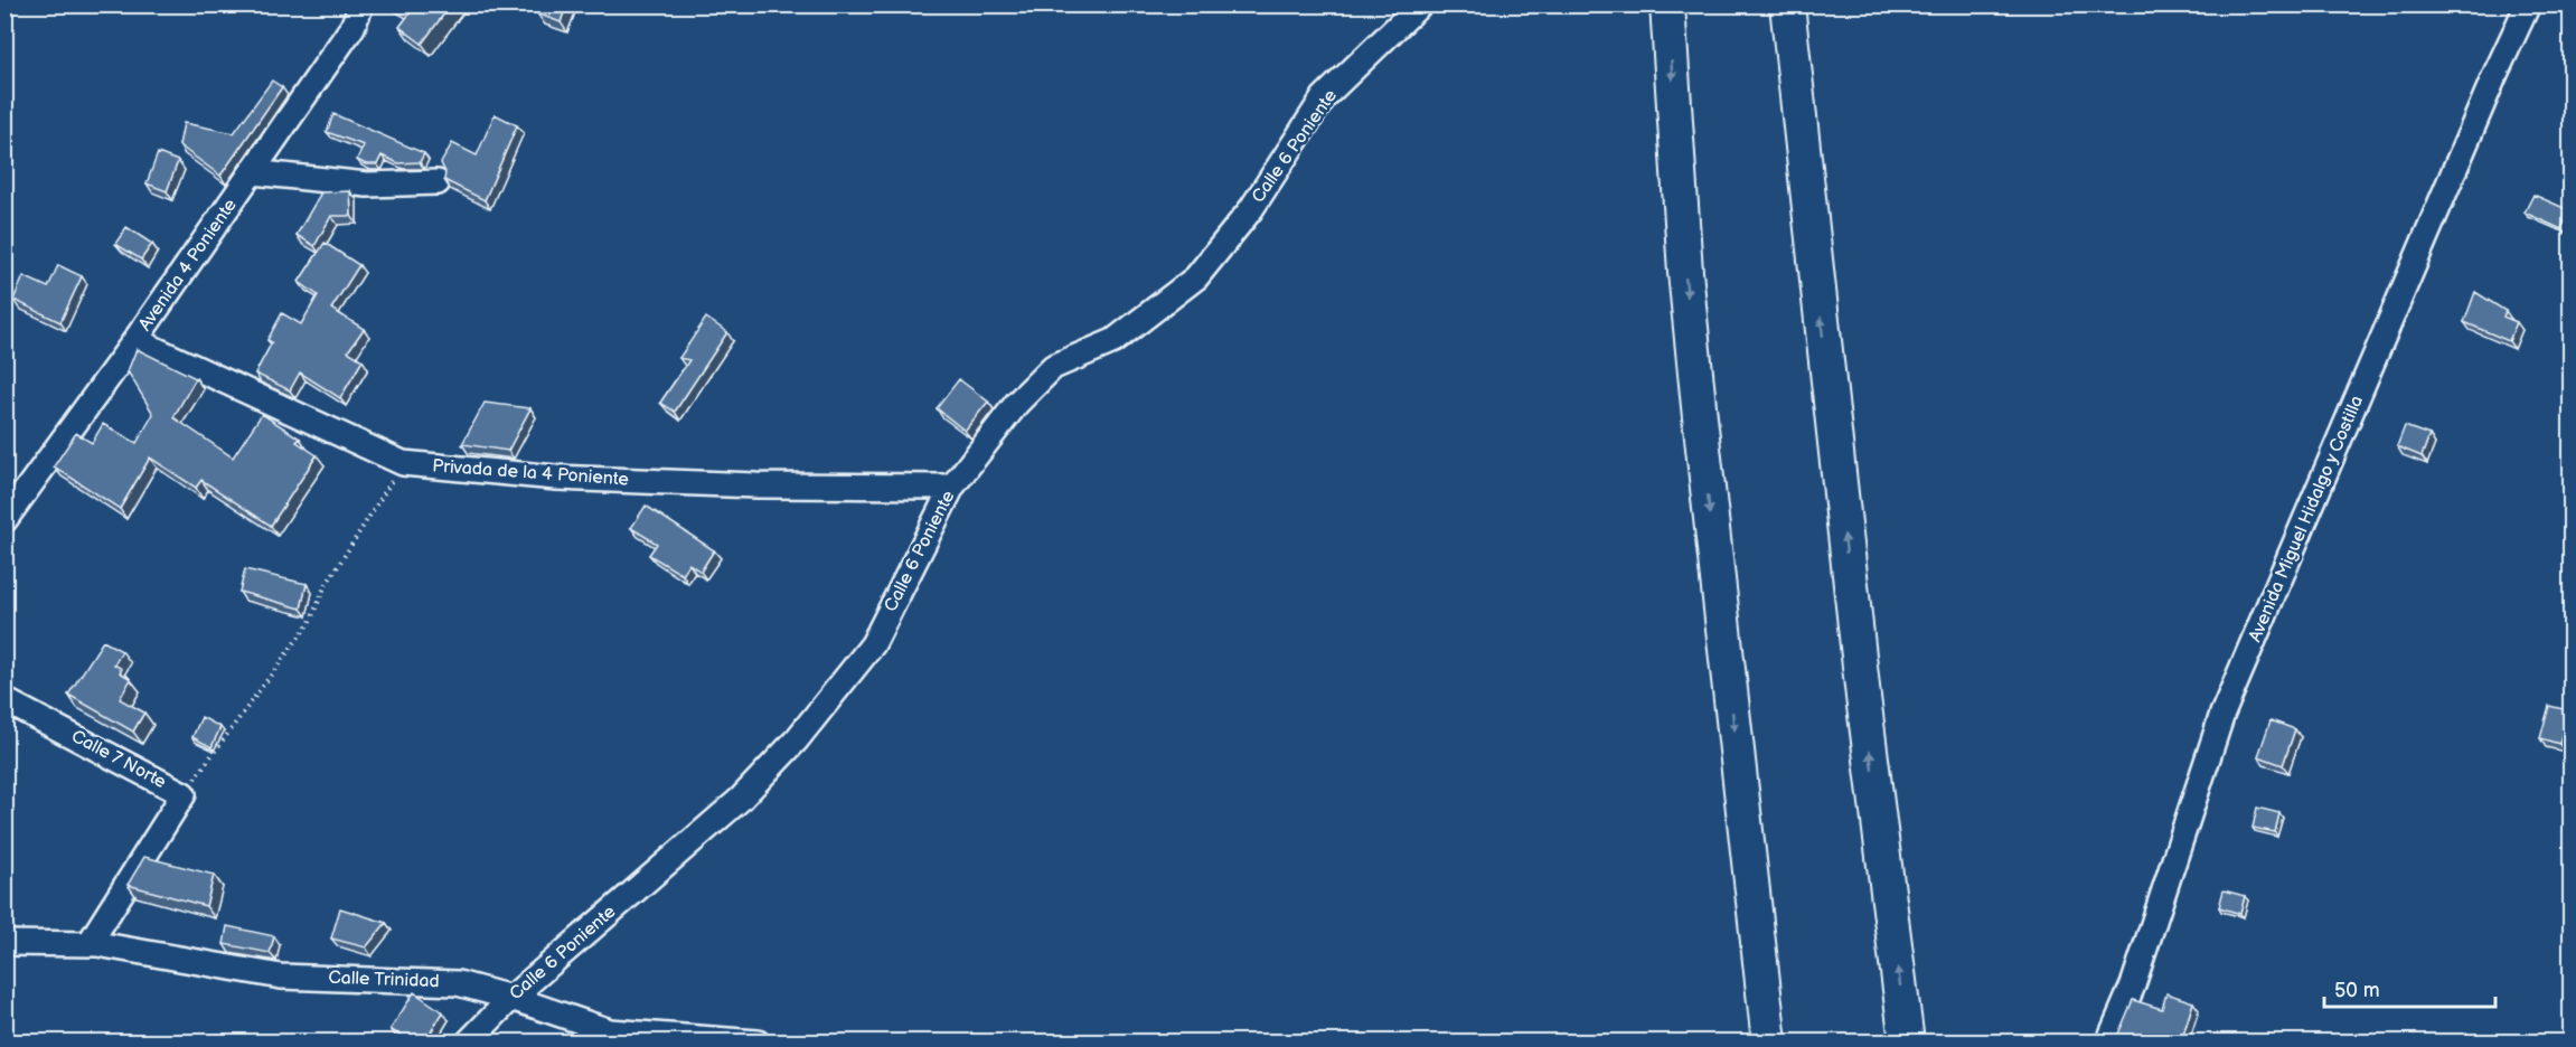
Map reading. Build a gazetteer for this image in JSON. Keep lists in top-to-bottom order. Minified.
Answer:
{"streets":{"street":["Calle 6 Poniente","Avenida 4 Poniente","Privada de la 4 Poniente","Avenida Miguel Hidalgo y Costilla","Calle 7 Norte","Calle Trinidad"]},"crossings":[["Calle 6 Poniente","Privada de la 4 Poniente"],["Calle 6 Poniente","Calle Trinidad"],["Avenida 4 Poniente","Privada de la 4 Poniente"],["Calle 7 Norte","Calle Trinidad"]],"scale_bar":"50 m"}
